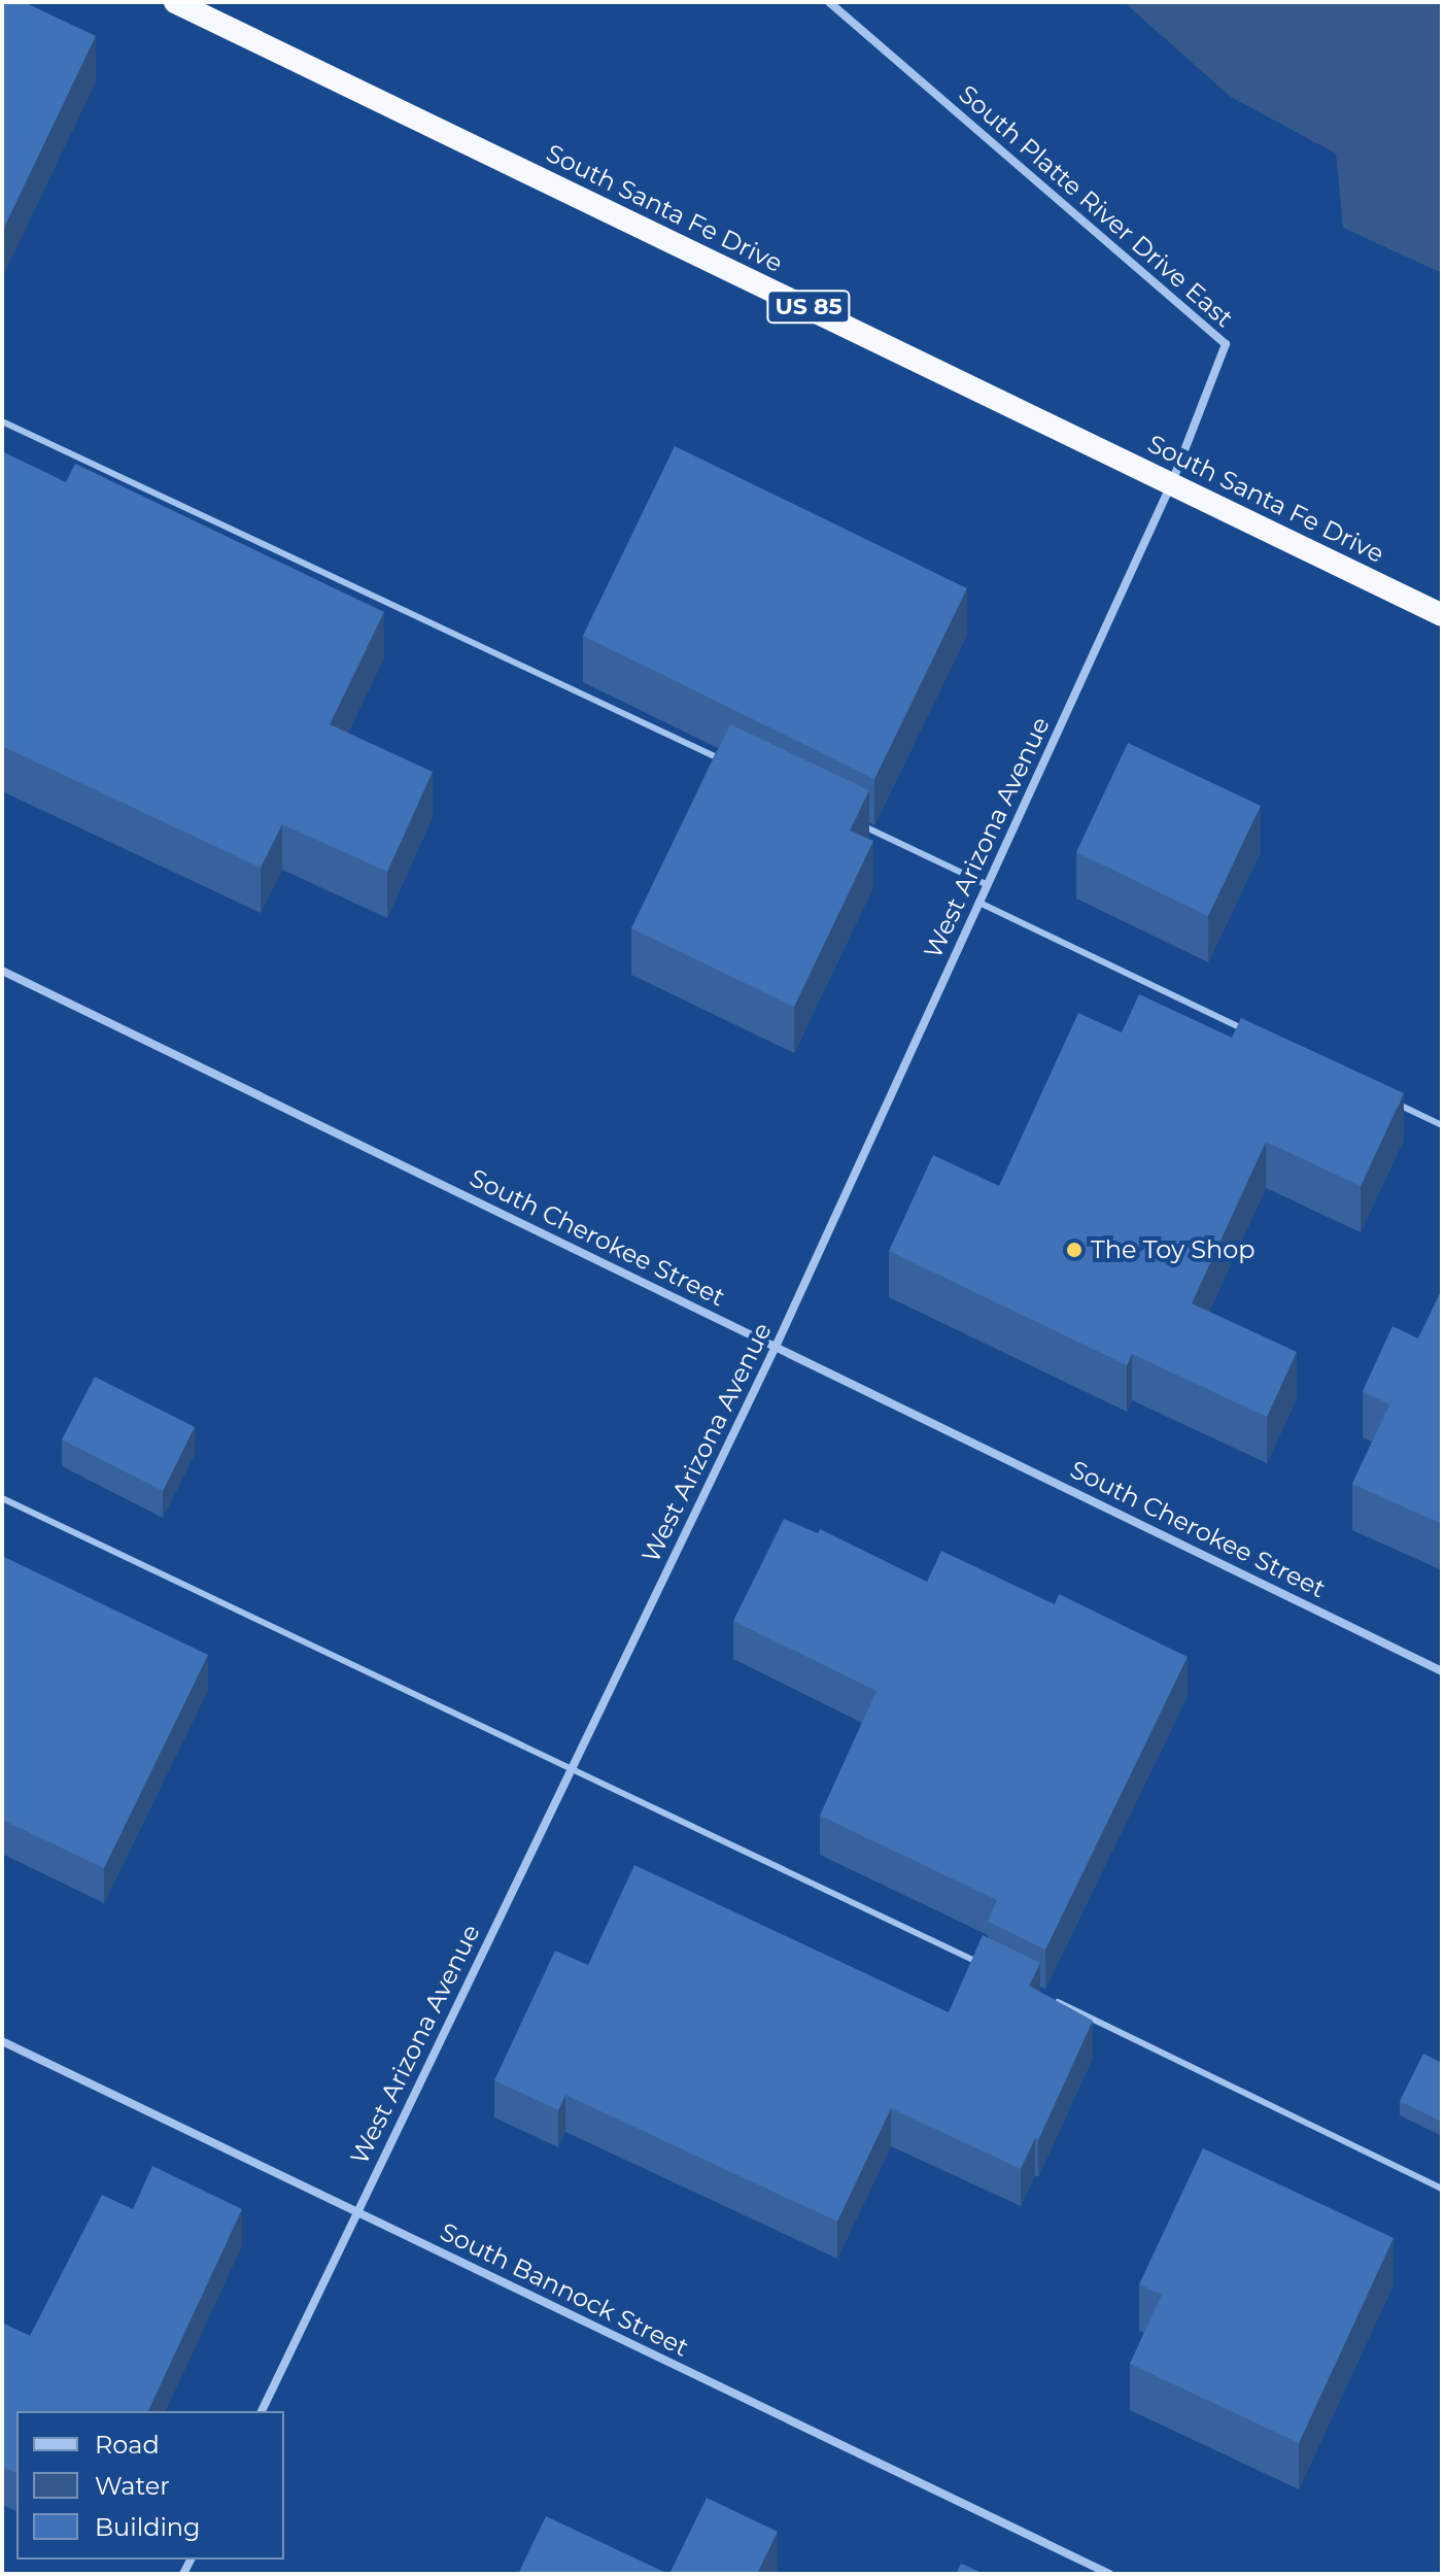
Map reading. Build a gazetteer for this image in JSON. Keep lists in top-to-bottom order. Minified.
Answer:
{"streets":{"highway":["South Santa Fe Drive","US 85"],"street":["South Platte River Drive East","West Arizona Avenue","South Cherokee Street","South Bannock Street"]},"crossings":[["South Platte River Drive East","South Santa Fe Drive"],["South Platte River Drive East","West Arizona Avenue"],["South Santa Fe Drive","West Arizona Avenue"],["West Arizona Avenue","South Cherokee Street"],["West Arizona Avenue","South Bannock Street"]],"places":["The Toy Shop"],"legend":["Road","Water","Building"]}
